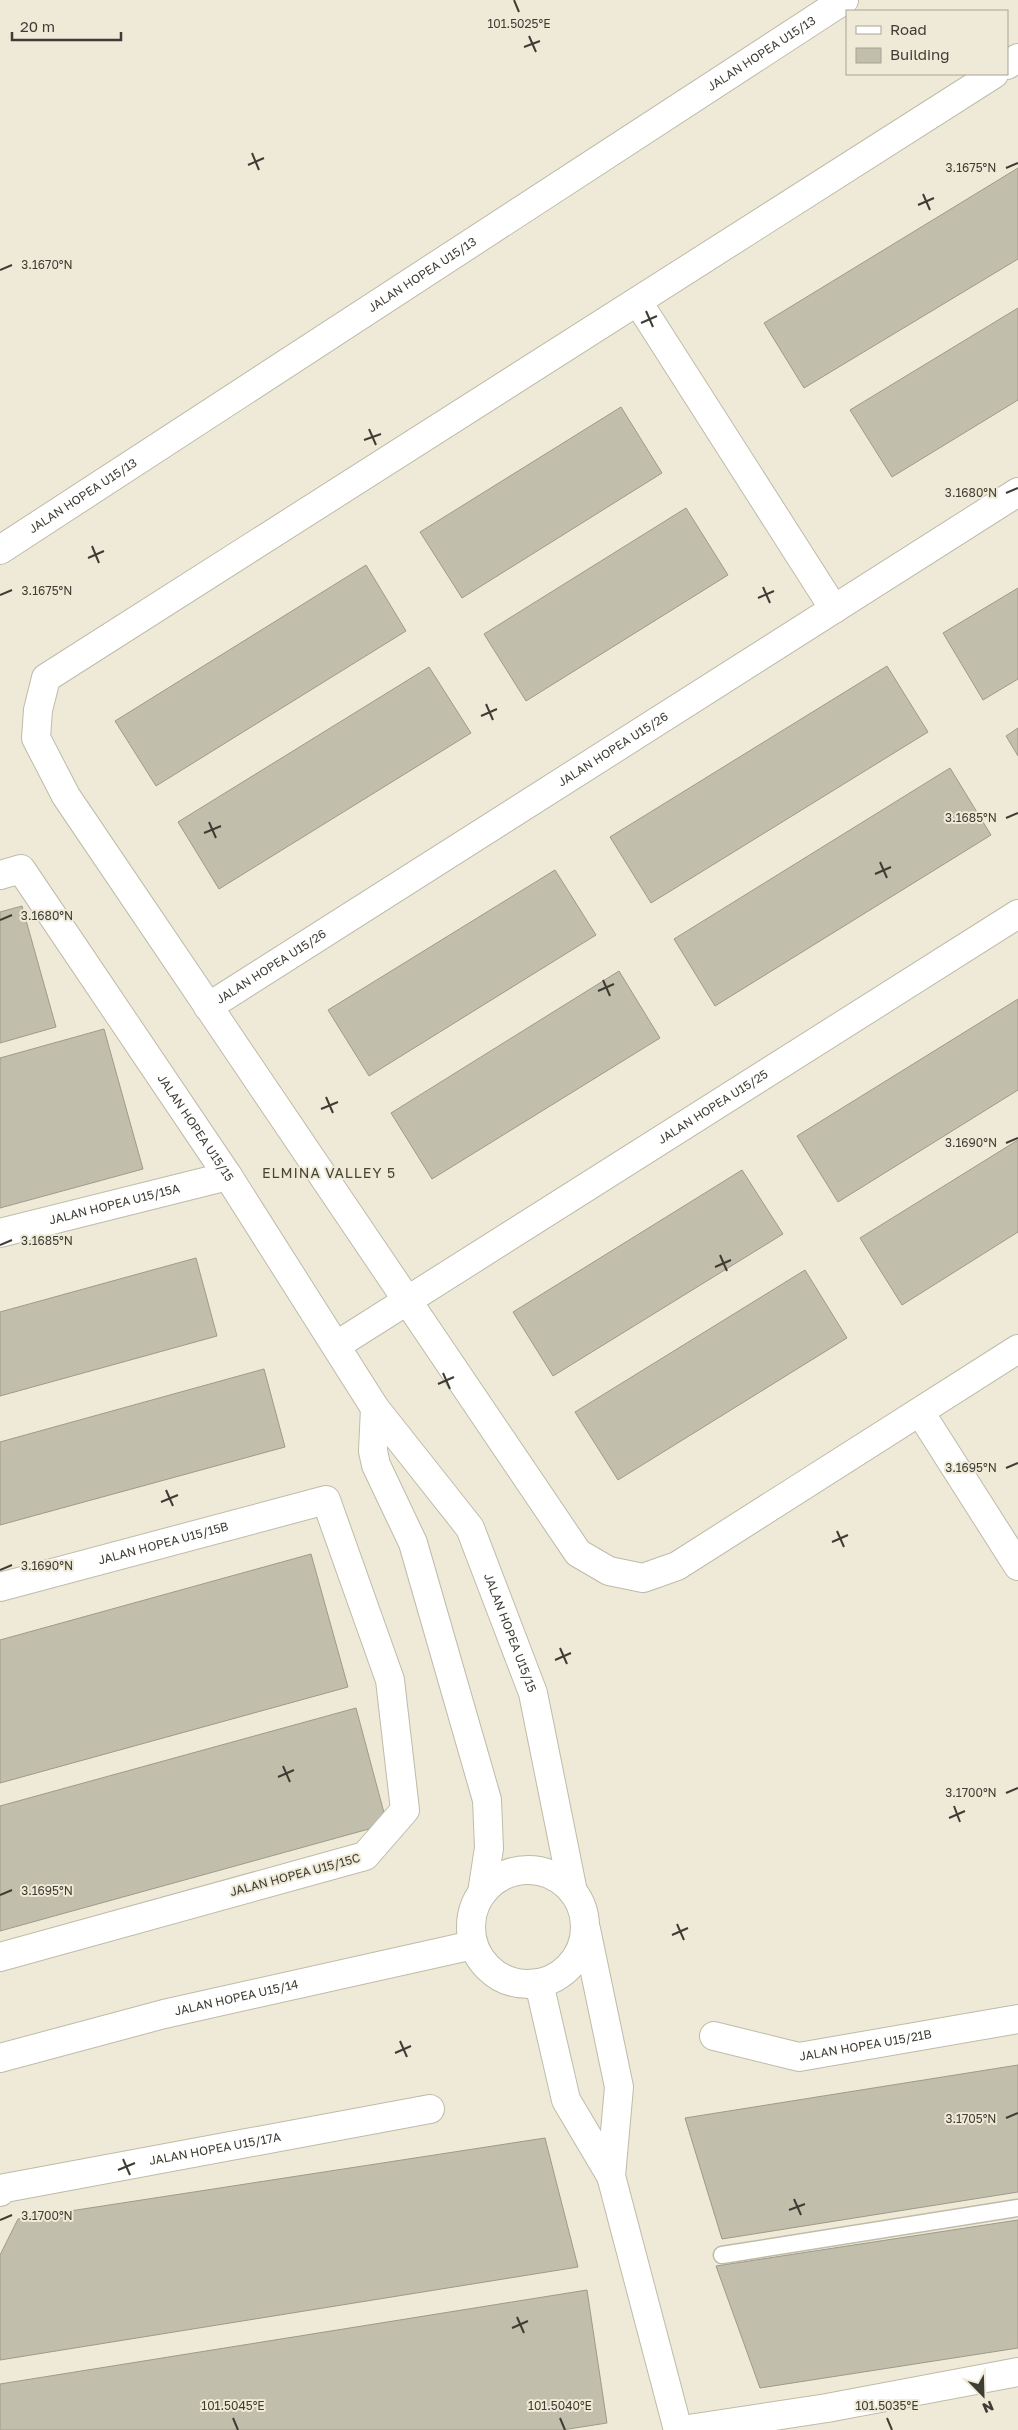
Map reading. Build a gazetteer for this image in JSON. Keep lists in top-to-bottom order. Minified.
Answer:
{"streets":{"street":["JALAN HOPEA U15/13","JALAN HOPEA U15/26","JALAN HOPEA U15/25","JALAN HOPEA U15/15","JALAN HOPEA U15/15A","JALAN HOPEA U15/15B","JALAN HOPEA U15/15C","JALAN HOPEA U15/14","JALAN HOPEA U15/21B","JALAN HOPEA U15/17A"]},"crossings":[["JALAN HOPEA U15/25","JALAN HOPEA U15/15"],["JALAN HOPEA U15/15","JALAN HOPEA U15/15A"],["JALAN HOPEA U15/15","JALAN HOPEA U15/14"],["JALAN HOPEA U15/15B","JALAN HOPEA U15/15C"]],"districts":["ELMINA VALLEY 5"],"legend":["Road","Building"],"scale_bar":"20 m","north":"bottom right","coordinates":["101.5025°E","3.1675°N","3.1670°N","3.1680°N","3.1685°N","3.1690°N","3.1695°N","3.1700°N","3.1705°N","101.5045°E","101.5040°E","101.5035°E"]}
